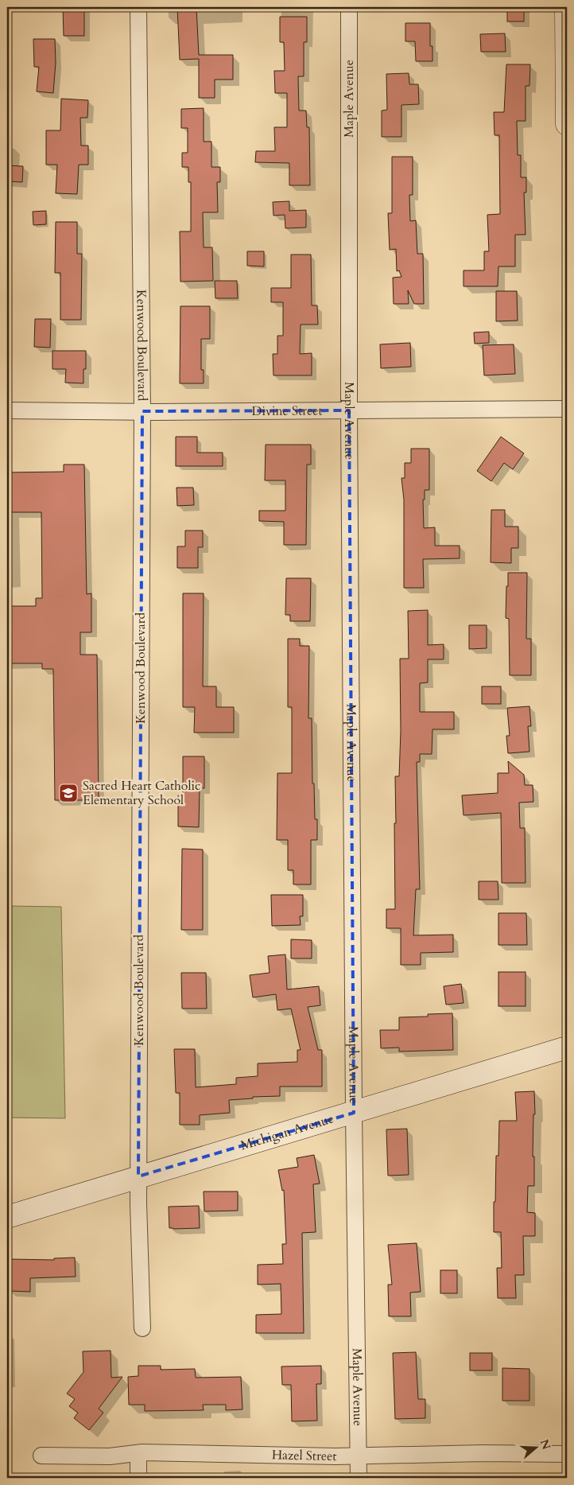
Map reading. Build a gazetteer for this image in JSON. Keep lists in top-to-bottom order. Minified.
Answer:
{"streets":{"street":["Maple Avenue","Kenwood Boulevard","Divine Street","Michigan Avenue","Hazel Street"]},"crossings":[["Maple Avenue","Divine Street"],["Maple Avenue","Michigan Avenue"],["Maple Avenue","Hazel Street"],["Kenwood Boulevard","Divine Street"],["Kenwood Boulevard","Michigan Avenue"]],"places":{"school or university":["Sacred Heart Catholic Elementary School"]},"north":"right"}
